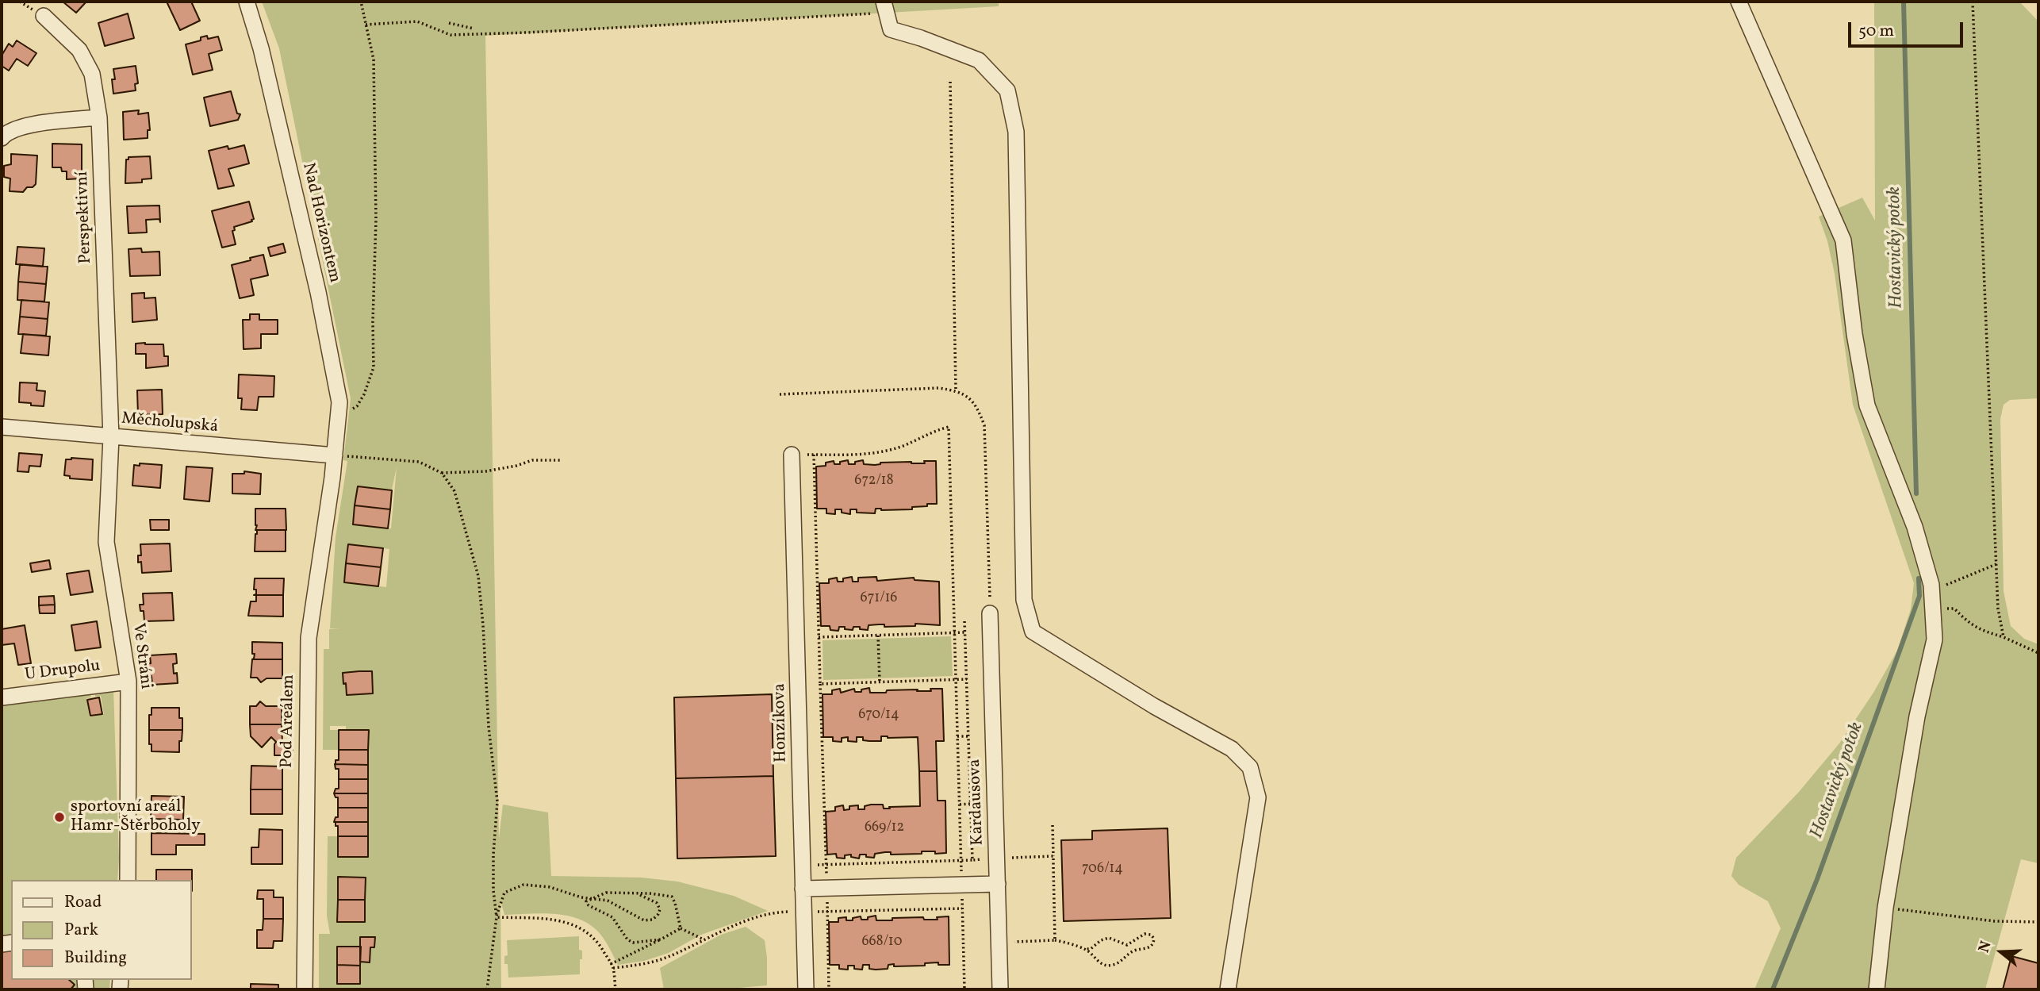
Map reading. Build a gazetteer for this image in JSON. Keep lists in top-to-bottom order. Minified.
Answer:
{"streets":{"street":["Perspektivní","Nad Horizontem","Měcholupská","Ve Stráni","U Drupolu","Pod Areálem","Honzíkova","Kardausova"]},"crossings":[["Perspektivní","Měcholupská"],["Perspektivní","Ve Stráni"],["Nad Horizontem","Měcholupská"],["Nad Horizontem","Pod Areálem"],["Měcholupská","Ve Stráni"],["Měcholupská","Pod Areálem"],["Ve Stráni","U Drupolu"]],"water":["Hostavický potok"],"places":["sportovní areál Hamr-Štěrboholy"],"house_numbers":["672/18","671/16","670/14","669/12","706/14","668/10"],"legend":["Road","Park","Building"],"scale_bar":"50 m","north":"left"}
